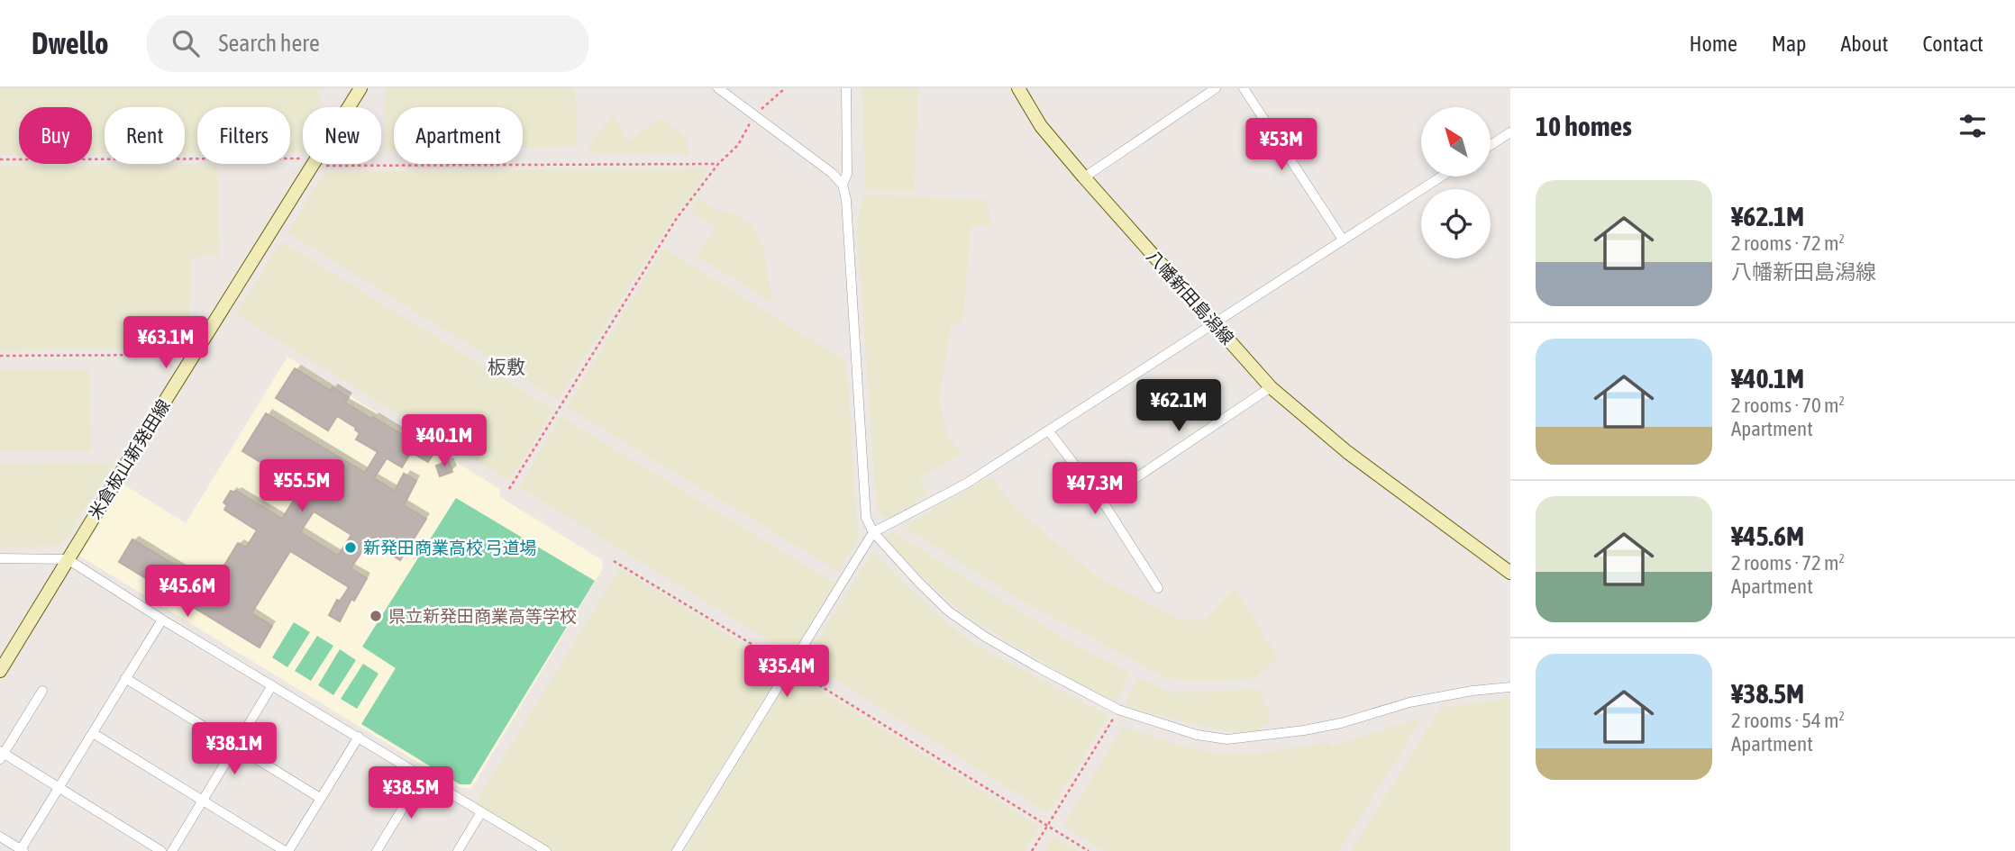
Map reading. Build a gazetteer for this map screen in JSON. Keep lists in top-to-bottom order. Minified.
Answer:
{"streets":{"main road":["八幡新田島潟線","米倉板山新発田線"]},"districts":["板敷"],"places":["新発田商業高校 弓道場","県立新発田商業高等学校"],"north":"top left","page":{"header":"Dwello","search":"Search here","nav":["Home","Map","About","Contact"],"heading":"10 homes","chip":["Buy","Rent","Filters","New","Apartment"],"price":["¥53M","¥63.1M","¥62.1M","¥40.1M","¥55.5M","¥47.3M","¥45.6M","¥35.4M","¥38.1M","¥38.5M"],"list":[{"name":"¥62.1M","note":"2 rooms · 72 m² · 八幡新田島潟線"},{"name":"¥40.1M","note":"2 rooms · 70 m² · Apartment"},{"name":"¥45.6M","note":"2 rooms · 72 m² · Apartment"},{"name":"¥38.5M","note":"2 rooms · 54 m² · Apartment"}]}}
